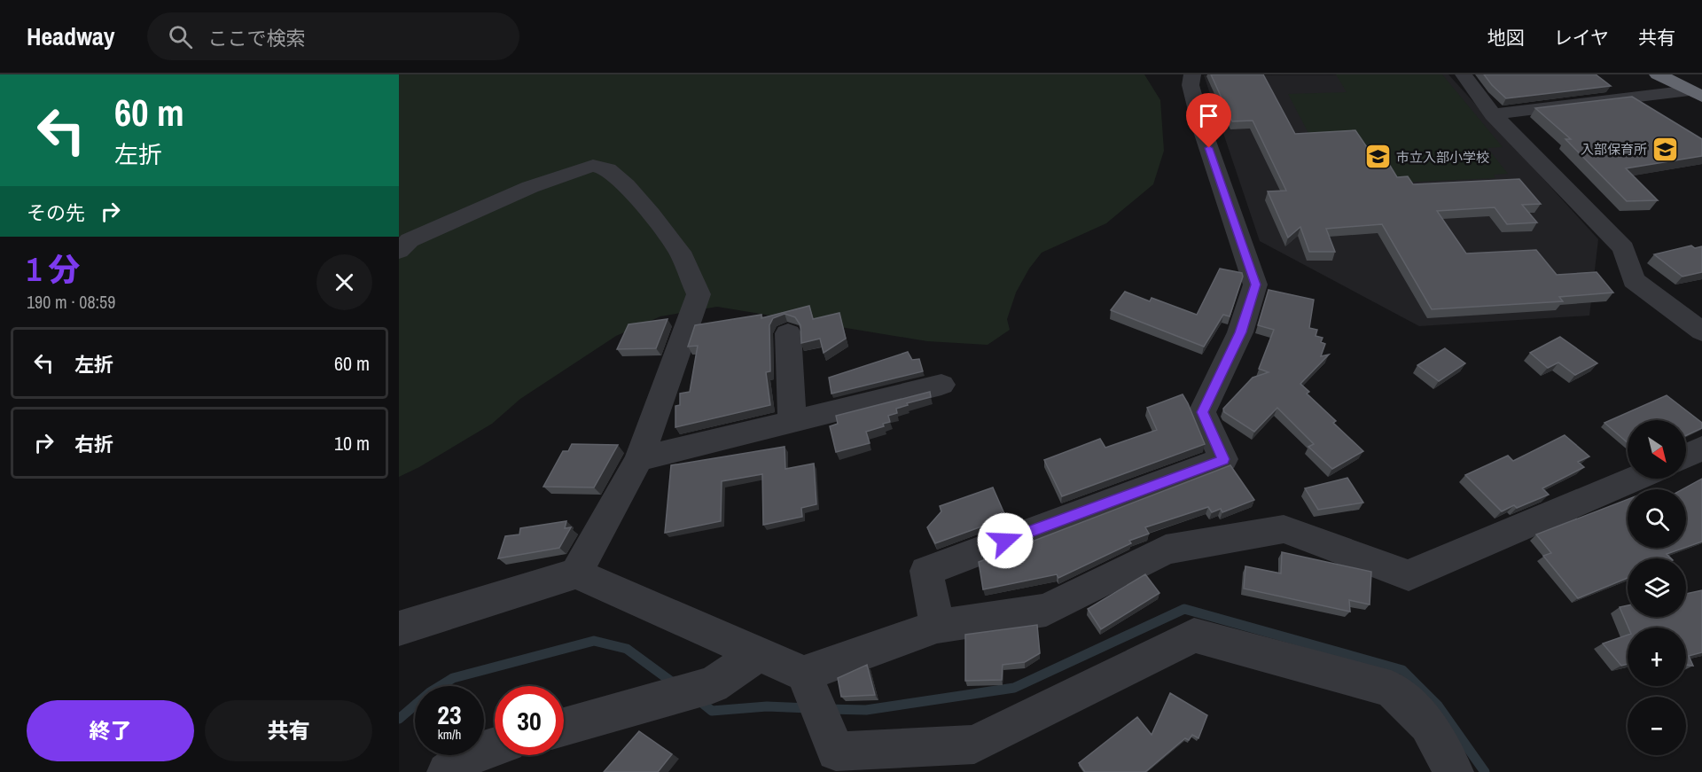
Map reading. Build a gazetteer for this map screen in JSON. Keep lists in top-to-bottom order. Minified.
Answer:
{"places":{"school or university":["入部保育所","市立入部小学校"]},"north":"bottom right","page":{"header":"Headway","search":"ここで検索","nav":["地図","レイヤ","共有"],"turn":["60 m","左折"],"then":"その先","heading":["1 分","190 m · 08:59"],"list":[{"name":"左折","value":"60 m"},{"name":"右折","value":"10 m"}],"map_buttons":["+","−"],"speed":"23 km/h","limit":"30","buttons":["終了","共有"]}}
